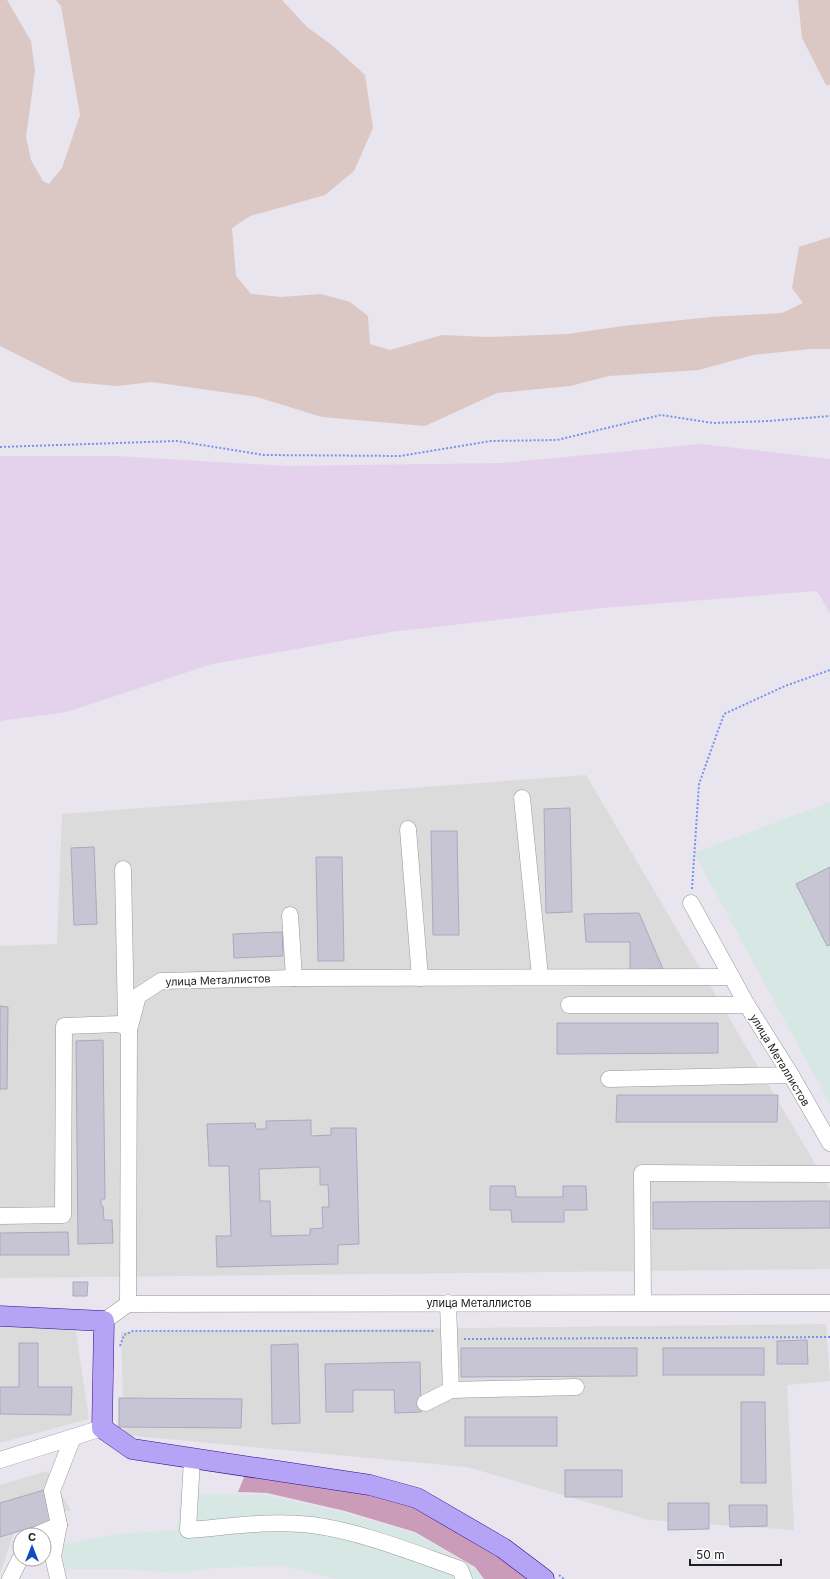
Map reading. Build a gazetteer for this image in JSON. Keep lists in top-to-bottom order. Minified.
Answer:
{"streets":{"street":["улица Металлистов"]},"scale_bar":"50 m","north":"top"}
